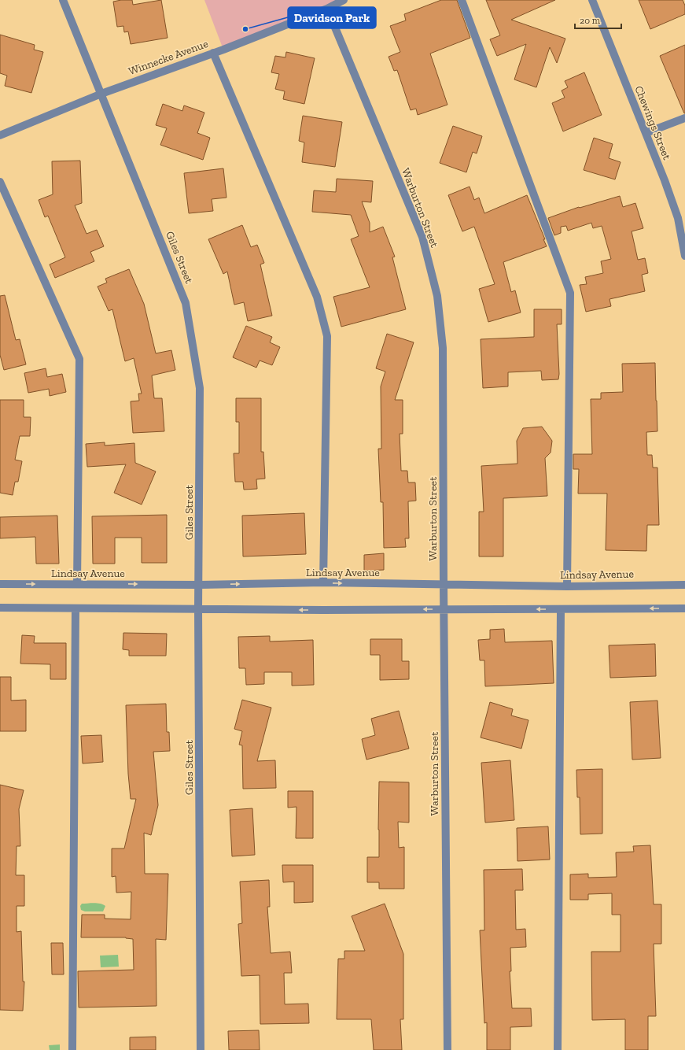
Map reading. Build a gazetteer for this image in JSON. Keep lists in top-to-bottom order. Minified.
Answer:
{"streets":{"street":["Winnecke Avenue","Chewings Street","Warburton Street","Giles Street","Lindsay Avenue"]},"crossings":[["Winnecke Avenue","Warburton Street"],["Winnecke Avenue","Giles Street"],["Warburton Street","Lindsay Avenue"],["Giles Street","Lindsay Avenue"]],"places":["Davidson Park"],"scale_bar":"20 m"}
